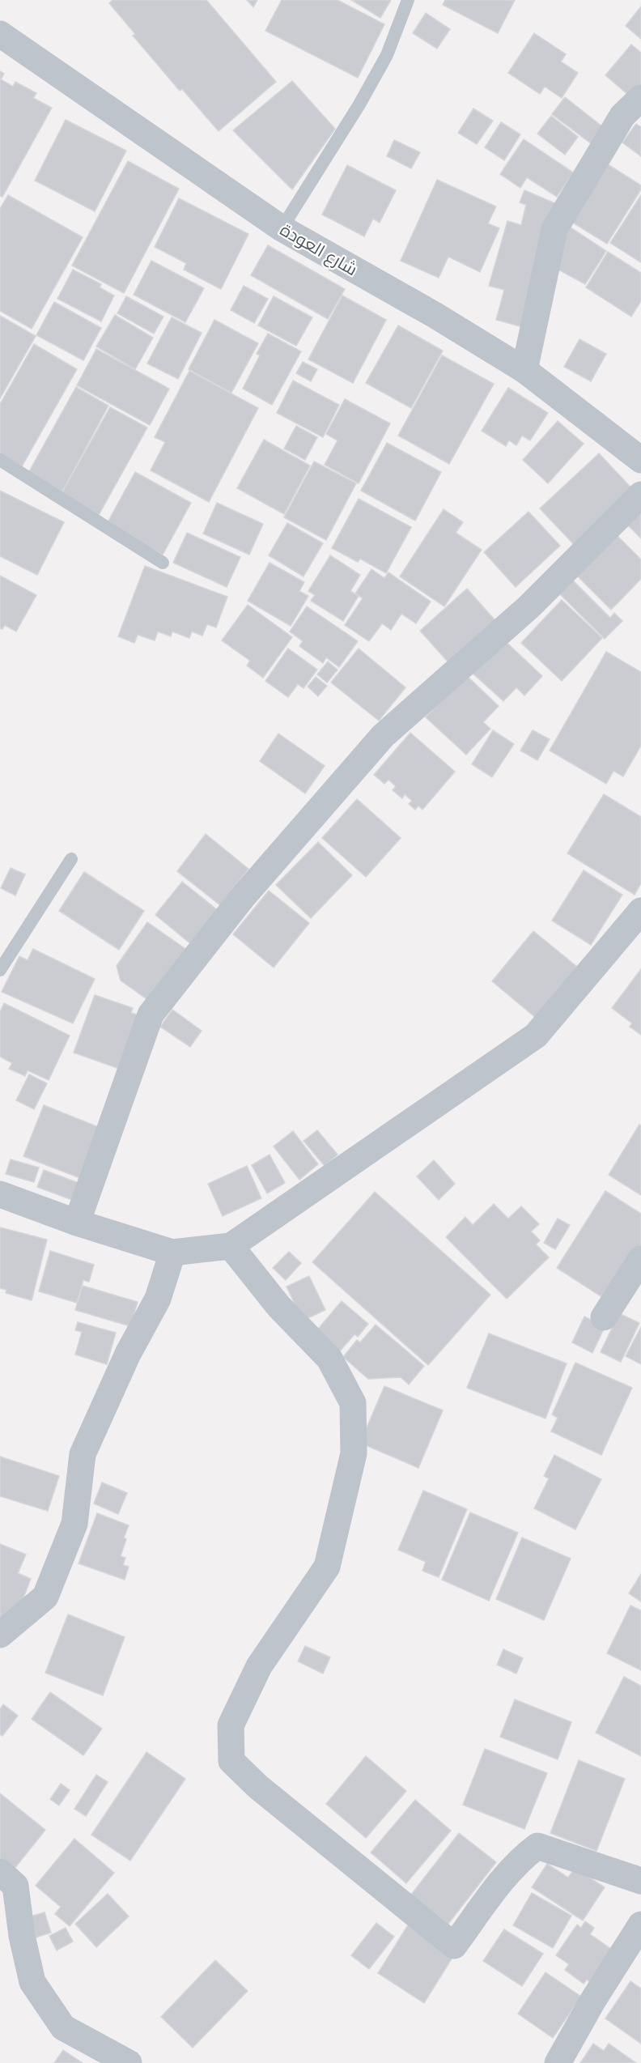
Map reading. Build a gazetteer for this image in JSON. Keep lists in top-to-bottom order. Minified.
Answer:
{"streets":{"street":["شارع العودة"]}}
